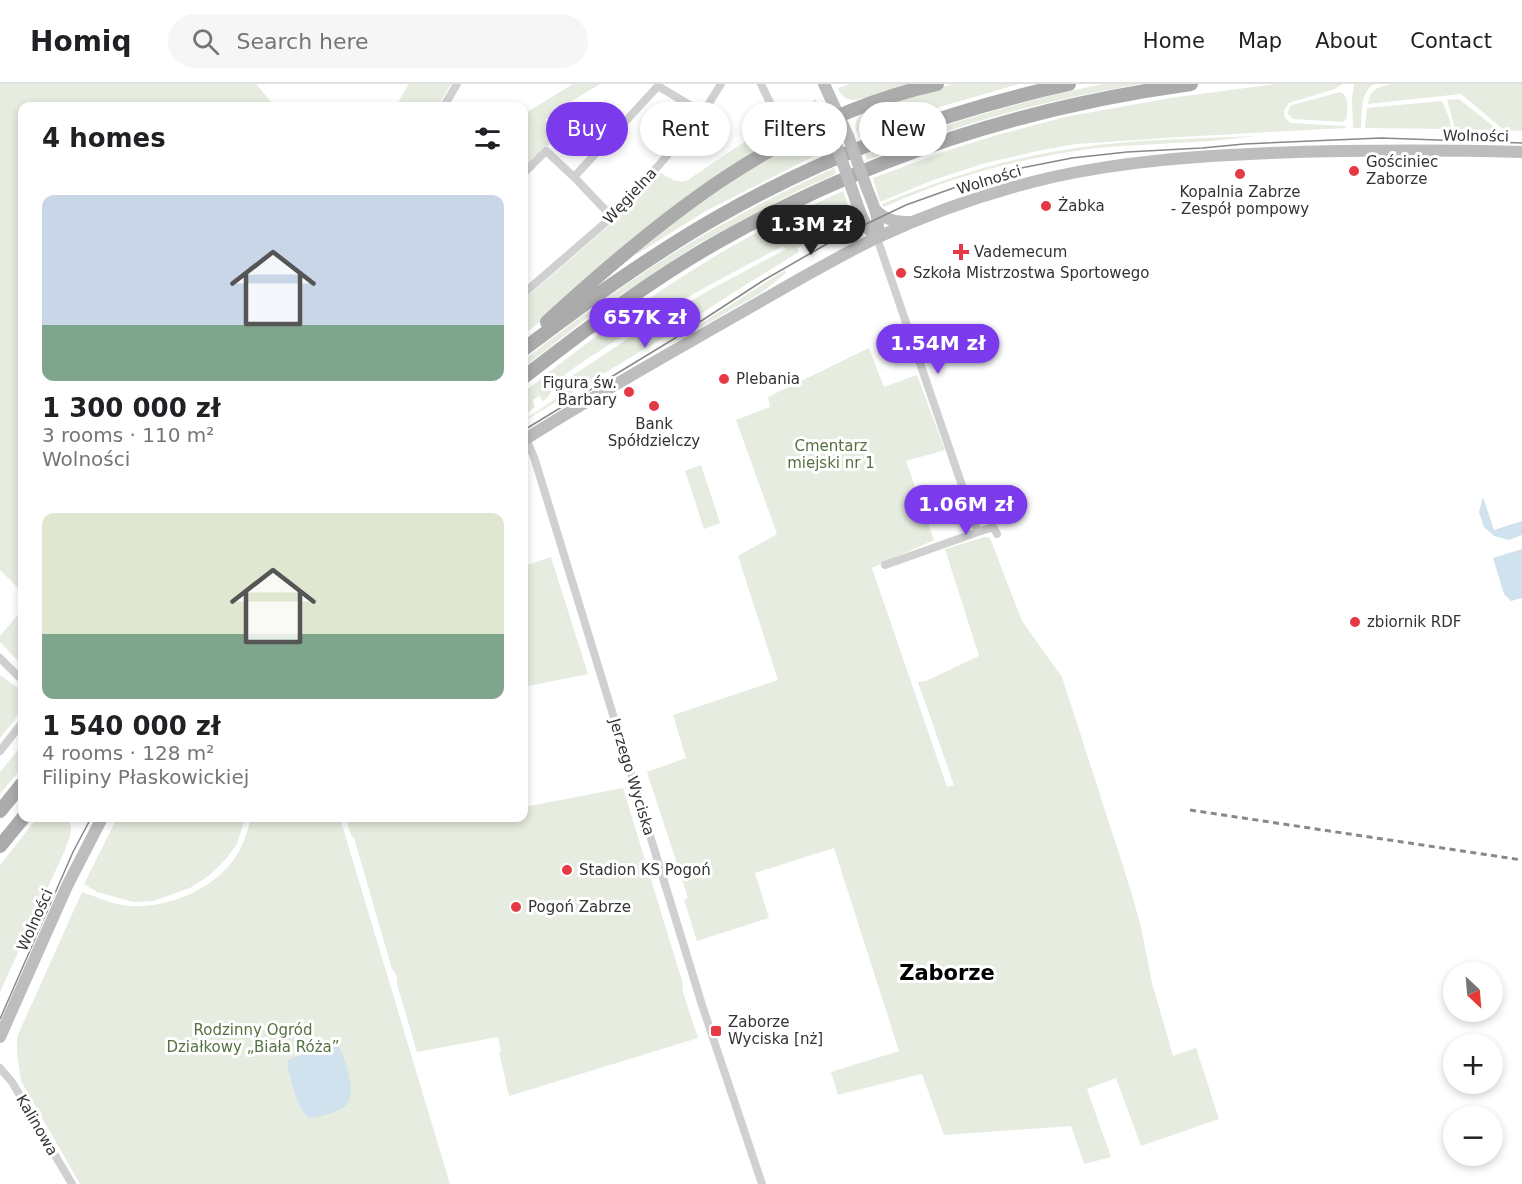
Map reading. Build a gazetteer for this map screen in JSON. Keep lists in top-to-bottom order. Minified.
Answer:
{"streets":{"street":["Wolności","Węgielna","Jerzego Wyciska","Kalinowa"]},"districts":["Zaborze"],"parks":["Cmentarz miejski nr 1","Rodzinny Ogród Działkowy „Biała Róża”"],"places":{"other":["Gościniec Zaborze","Kopalnia Zabrze - Zespół pompowy","Żabka","Szkoła Mistrzostwa Sportowego","Plebania","Figura św. Barbary","Bank Spółdzielczy","zbiornik RDF","Stadion KS Pogoń","Pogoń Zabrze"],"health":["Vademecum"],"transit":["Zaborze Wyciska [nż]"]},"north":"bottom right","page":{"header":"Homiq","search":"Search here","nav":["Home","Map","About","Contact"],"chip":["Buy","Rent","Filters","New"],"heading":"4 homes","list":[{"name":"1 300 000 zł","note":"3 rooms · 110 m² · Wolności"},{"name":"1 540 000 zł","note":"4 rooms · 128 m² · Filipiny Płaskowickiej"}],"price":["1.3M zł","657K zł","1.54M zł","1.06M zł"],"map_buttons":["+","−"]}}
